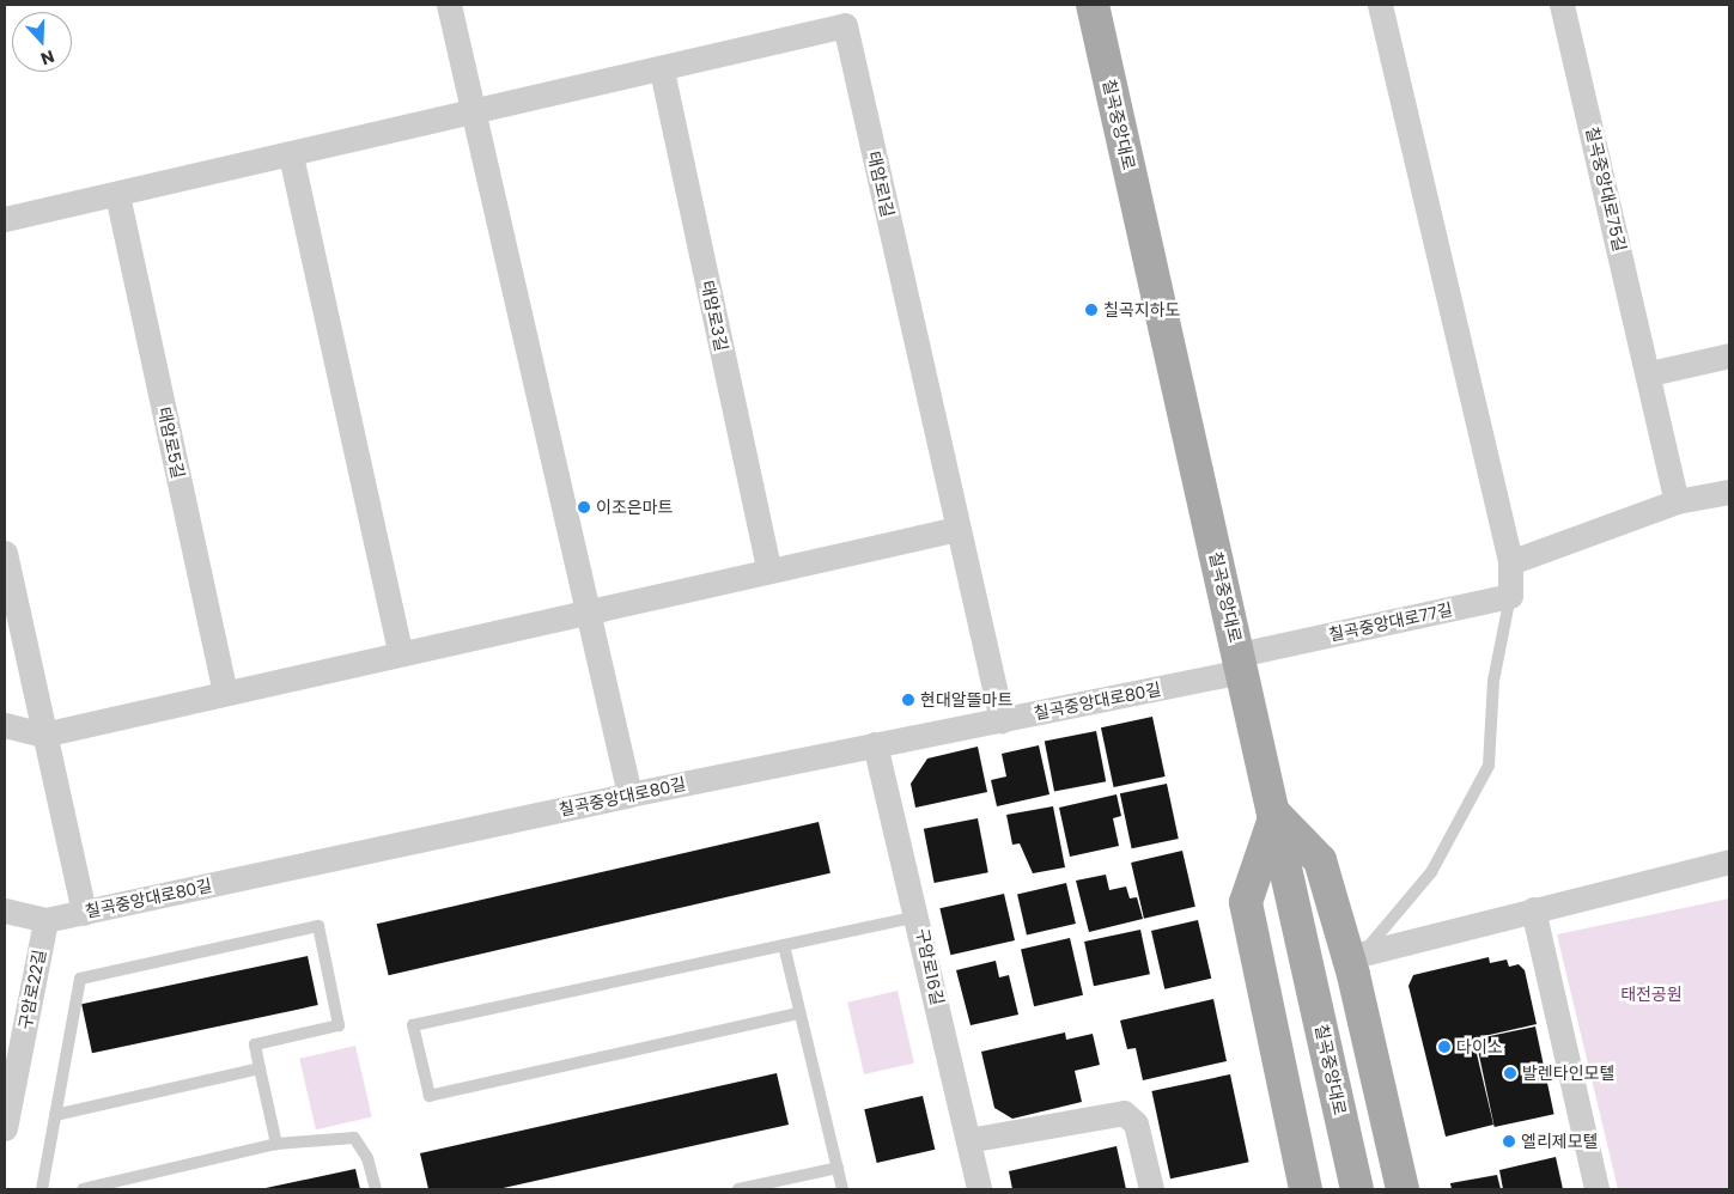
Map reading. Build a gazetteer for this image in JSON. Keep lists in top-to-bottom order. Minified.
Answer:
{"streets":{"main road":["칠곡중앙대로"],"street":["태암로1길","칠곡중앙대로75길","태암로3길","태암로5길","칠곡중앙대로77길","칠곡중앙대로80길","구암로16길","구암로22길"]},"crossings":[["칠곡중앙대로","칠곡중앙대로77길"],["칠곡중앙대로","칠곡중앙대로80길"],["태암로1길","태암로3길"],["태암로1길","칠곡중앙대로80길"],["칠곡중앙대로77길","칠곡중앙대로80길"],["칠곡중앙대로80길","구암로16길"],["칠곡중앙대로80길","구암로22길"]],"parks":["태전공원"],"places":["칠곡지하도","이조은마트","현대알뜰마트","다이소","발렌타인모텔","엘리제모텔"],"north":"bottom"}
